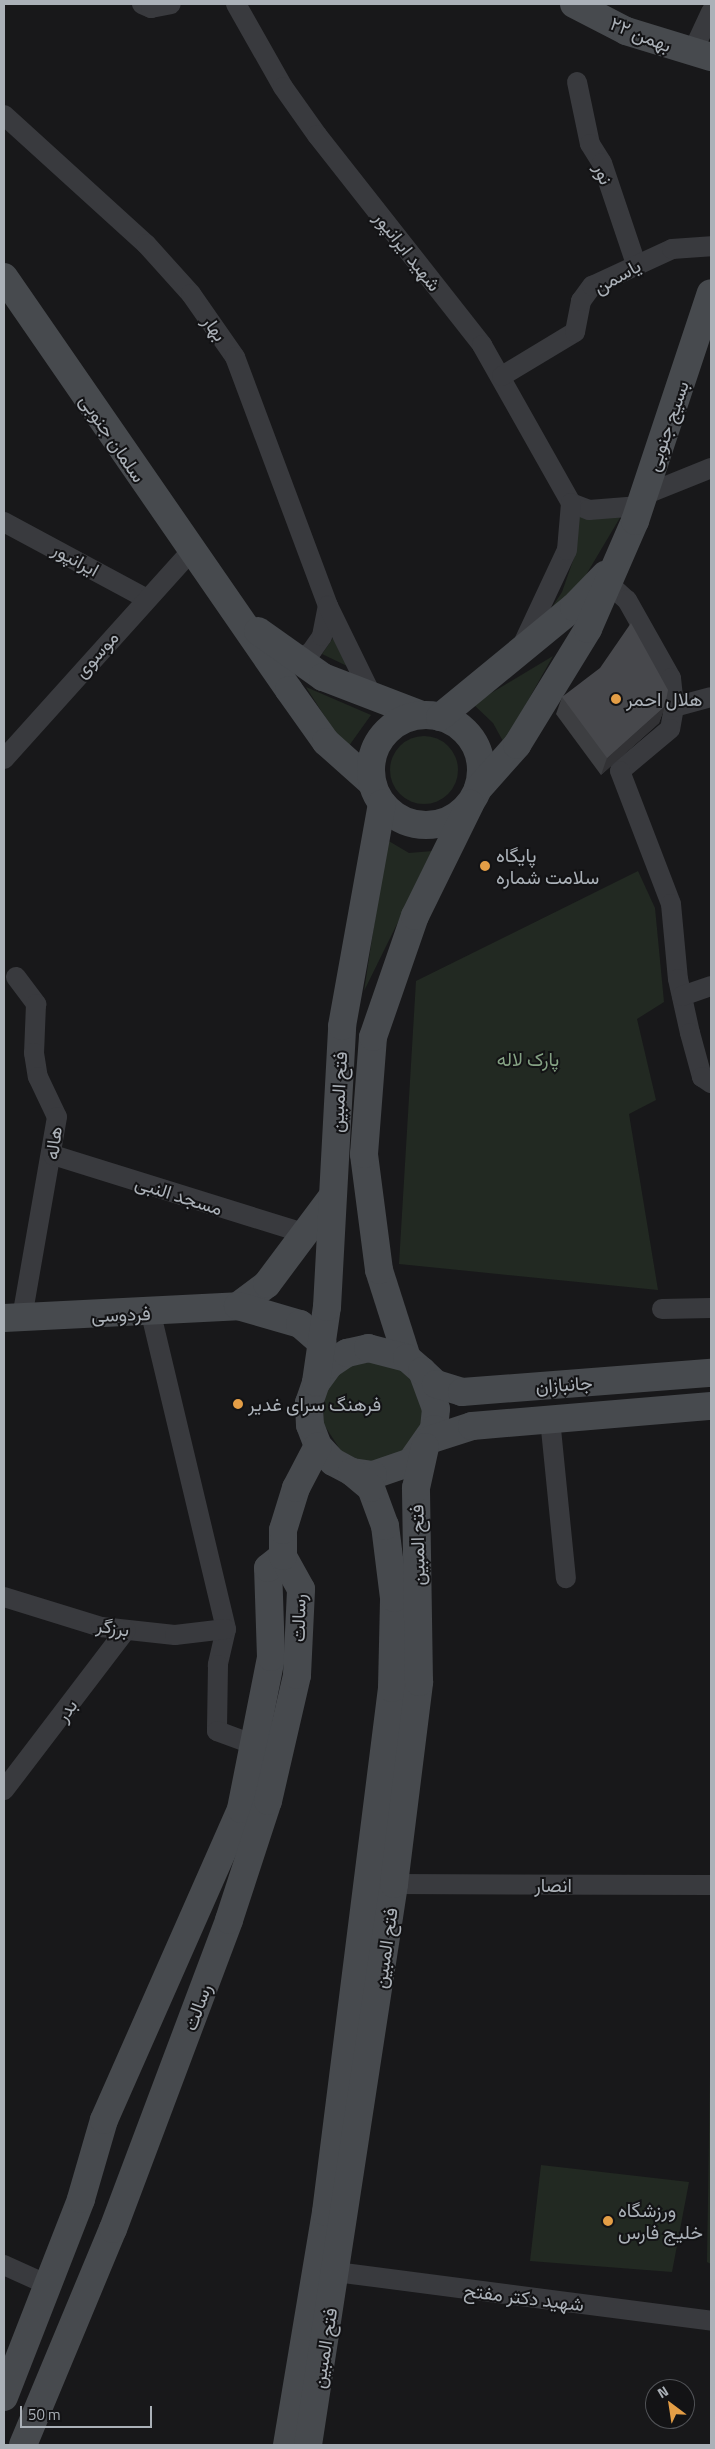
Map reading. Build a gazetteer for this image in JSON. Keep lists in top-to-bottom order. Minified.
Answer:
{"streets":{"main road":["۲۲ بهمن","بسیج جنوبی","سلمان جنوبی","فتح المبین","فردوسی","جانبازان","رسالت"],"street":["نور","شهید ایرانپور","یاسمن","بهار","ایرانپور","موسوی","هاله","مسجد النبی","برزگر","بدر","انصار","شهید دکتر مفتح"]},"crossings":[["نور","یاسمن"],["شهید ایرانپور","یاسمن"],["بسیج جنوبی","فتح المبین"],["سلمان جنوبی","موسوی"],["ایرانپور","موسوی"],["فتح المبین","جانبازان"],["فتح المبین","رسالت"],["فتح المبین","انصار"],["فتح المبین","شهید دکتر مفتح"],["هاله","مسجد النبی"],["هاله","فردوسی"],["جانبازان","رسالت"],["برزگر","بدر"]],"parks":["پارک لاله"],"places":["هلال احمر","پایگاه سلامت شماره","فرهنگ سرای غدیر","ورزشگاه خلیج فارس"],"scale_bar":"50 m","north":"top left"}
